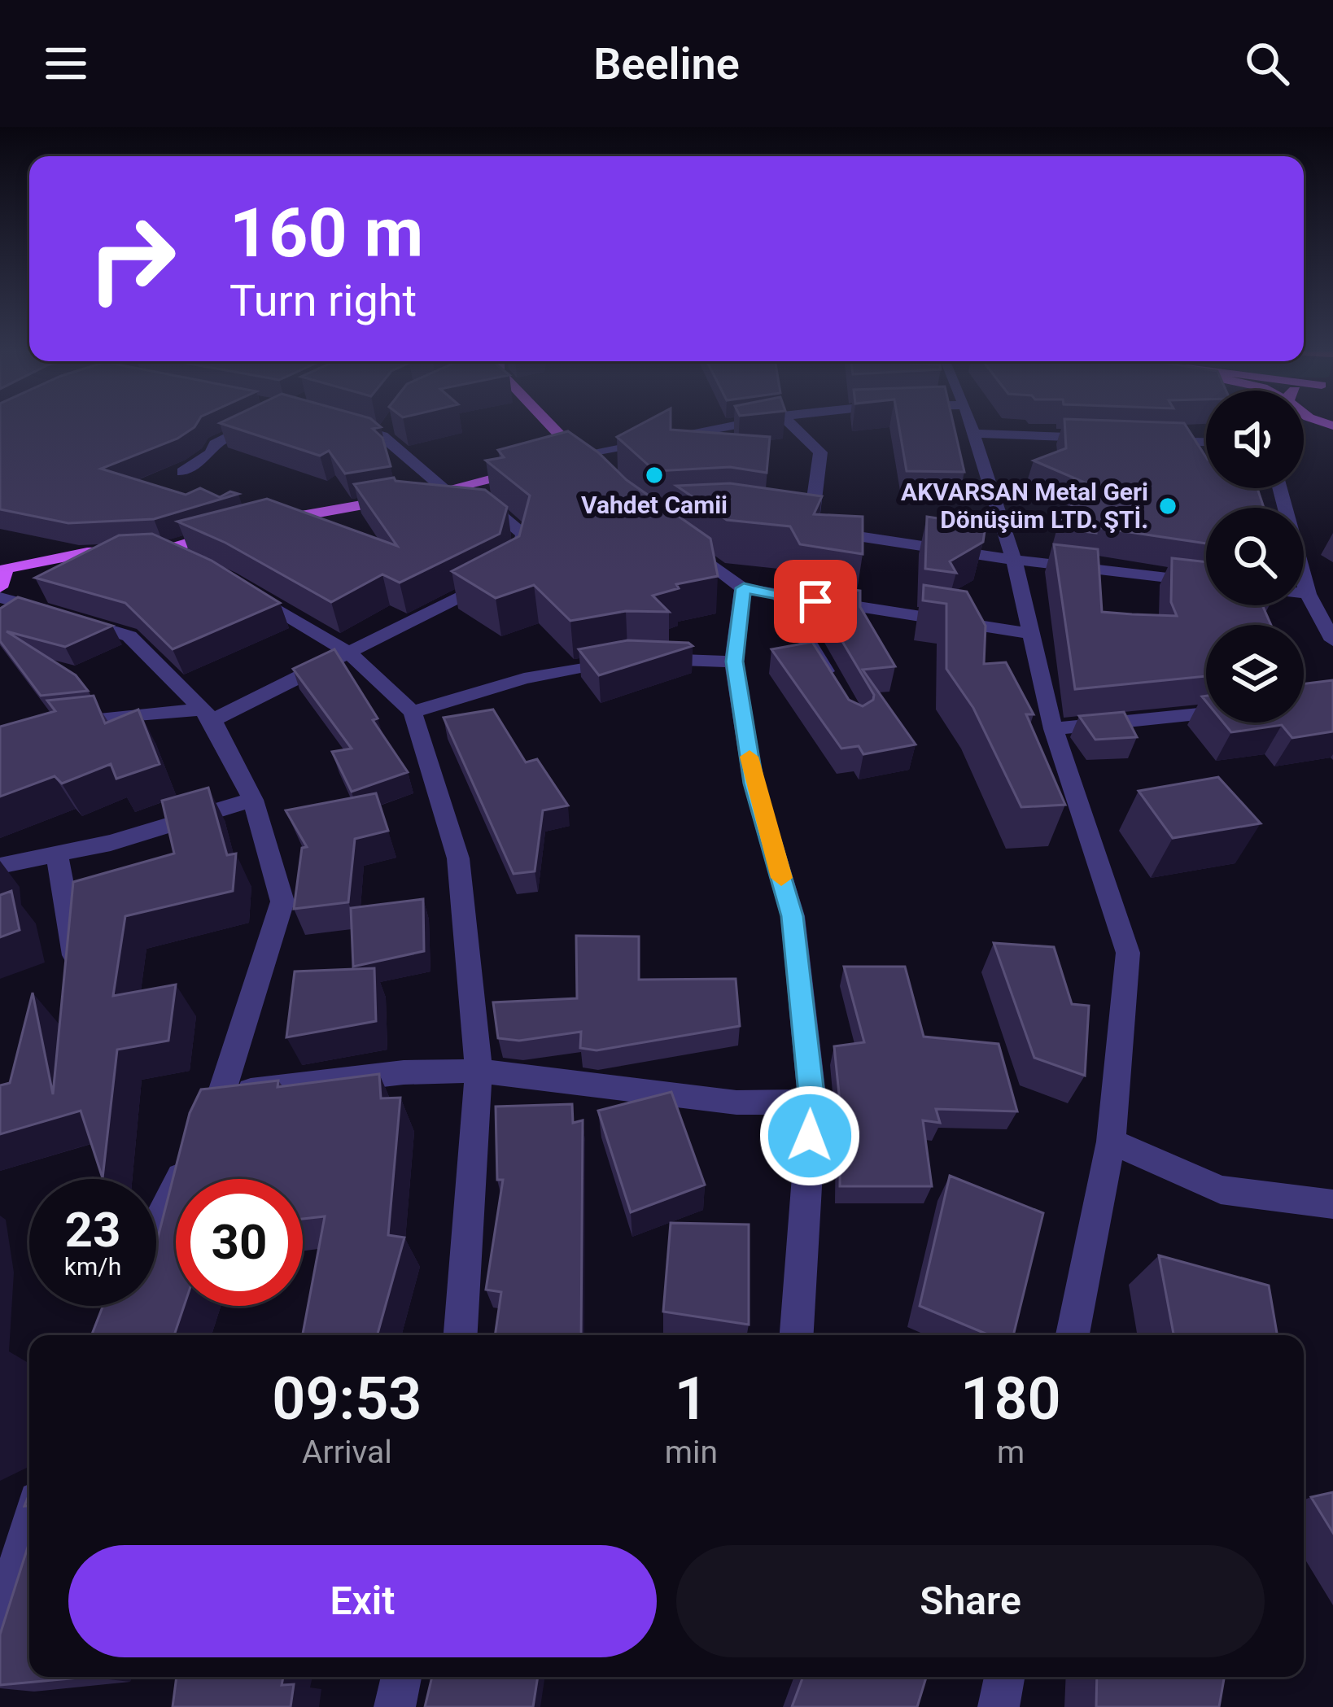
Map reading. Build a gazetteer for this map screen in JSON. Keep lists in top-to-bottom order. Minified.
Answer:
{"places":["Vahdet Camii","AKVARSAN Metal Geri Dönüşüm LTD. ŞTİ."],"page":{"header":"Beeline","turn":["160 m","Turn right"],"speed":"23 km/h","limit":"30","eta":["09:53","Arrival","1","min","180","m"],"buttons":["Exit","Share"]}}
